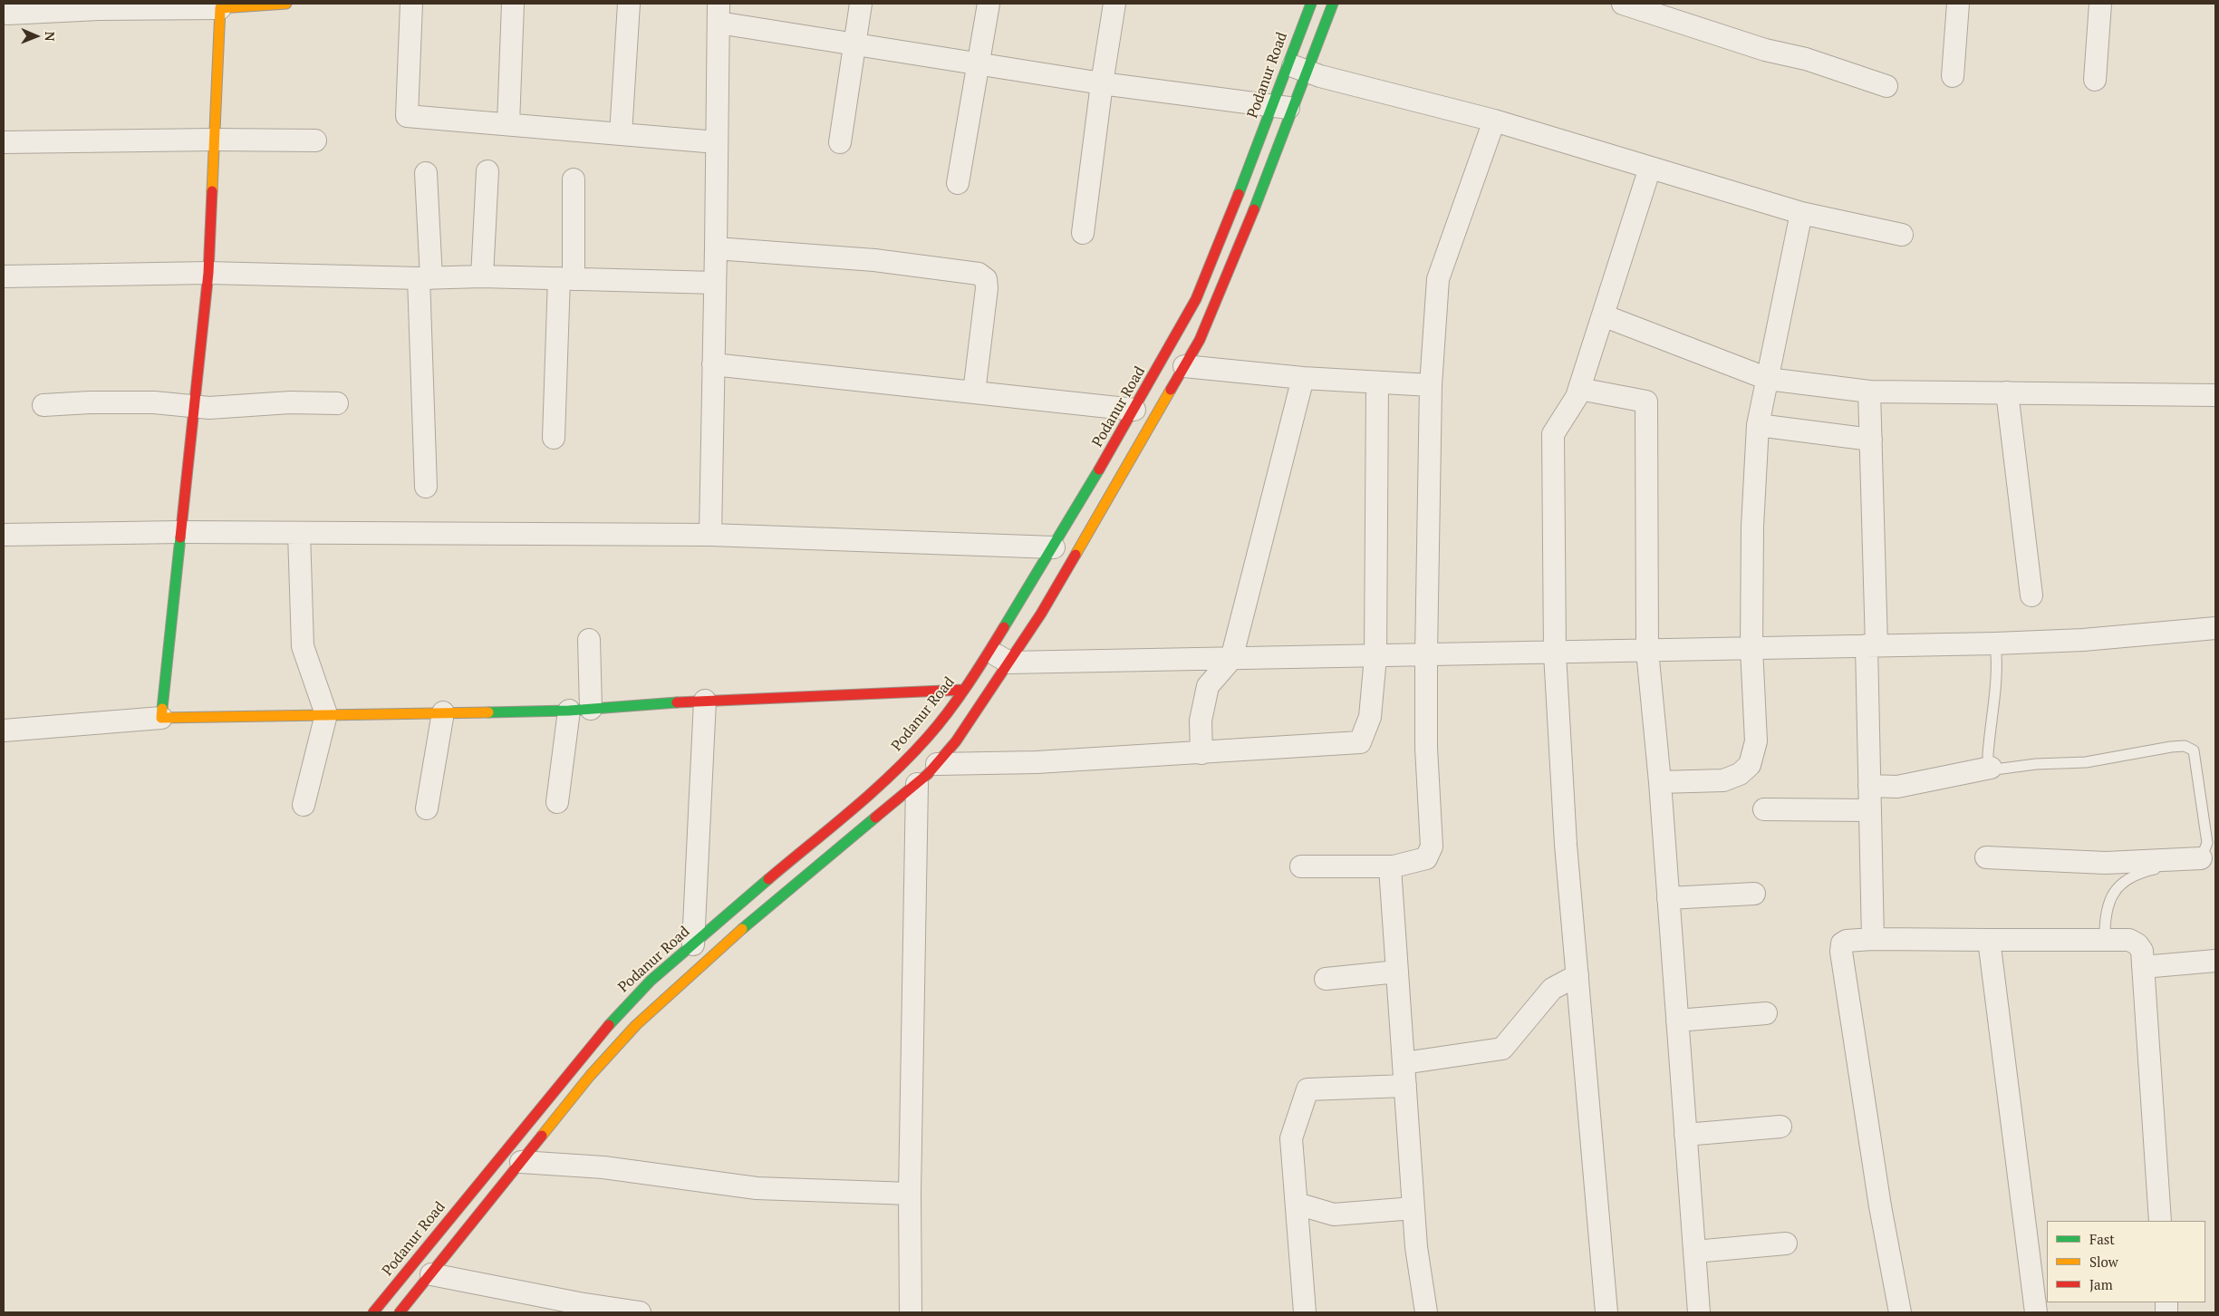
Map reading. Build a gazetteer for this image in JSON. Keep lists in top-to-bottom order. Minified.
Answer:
{"streets":{"main road":["Podanur Road"]},"legend":["Fast","Slow","Jam"],"north":"right"}
